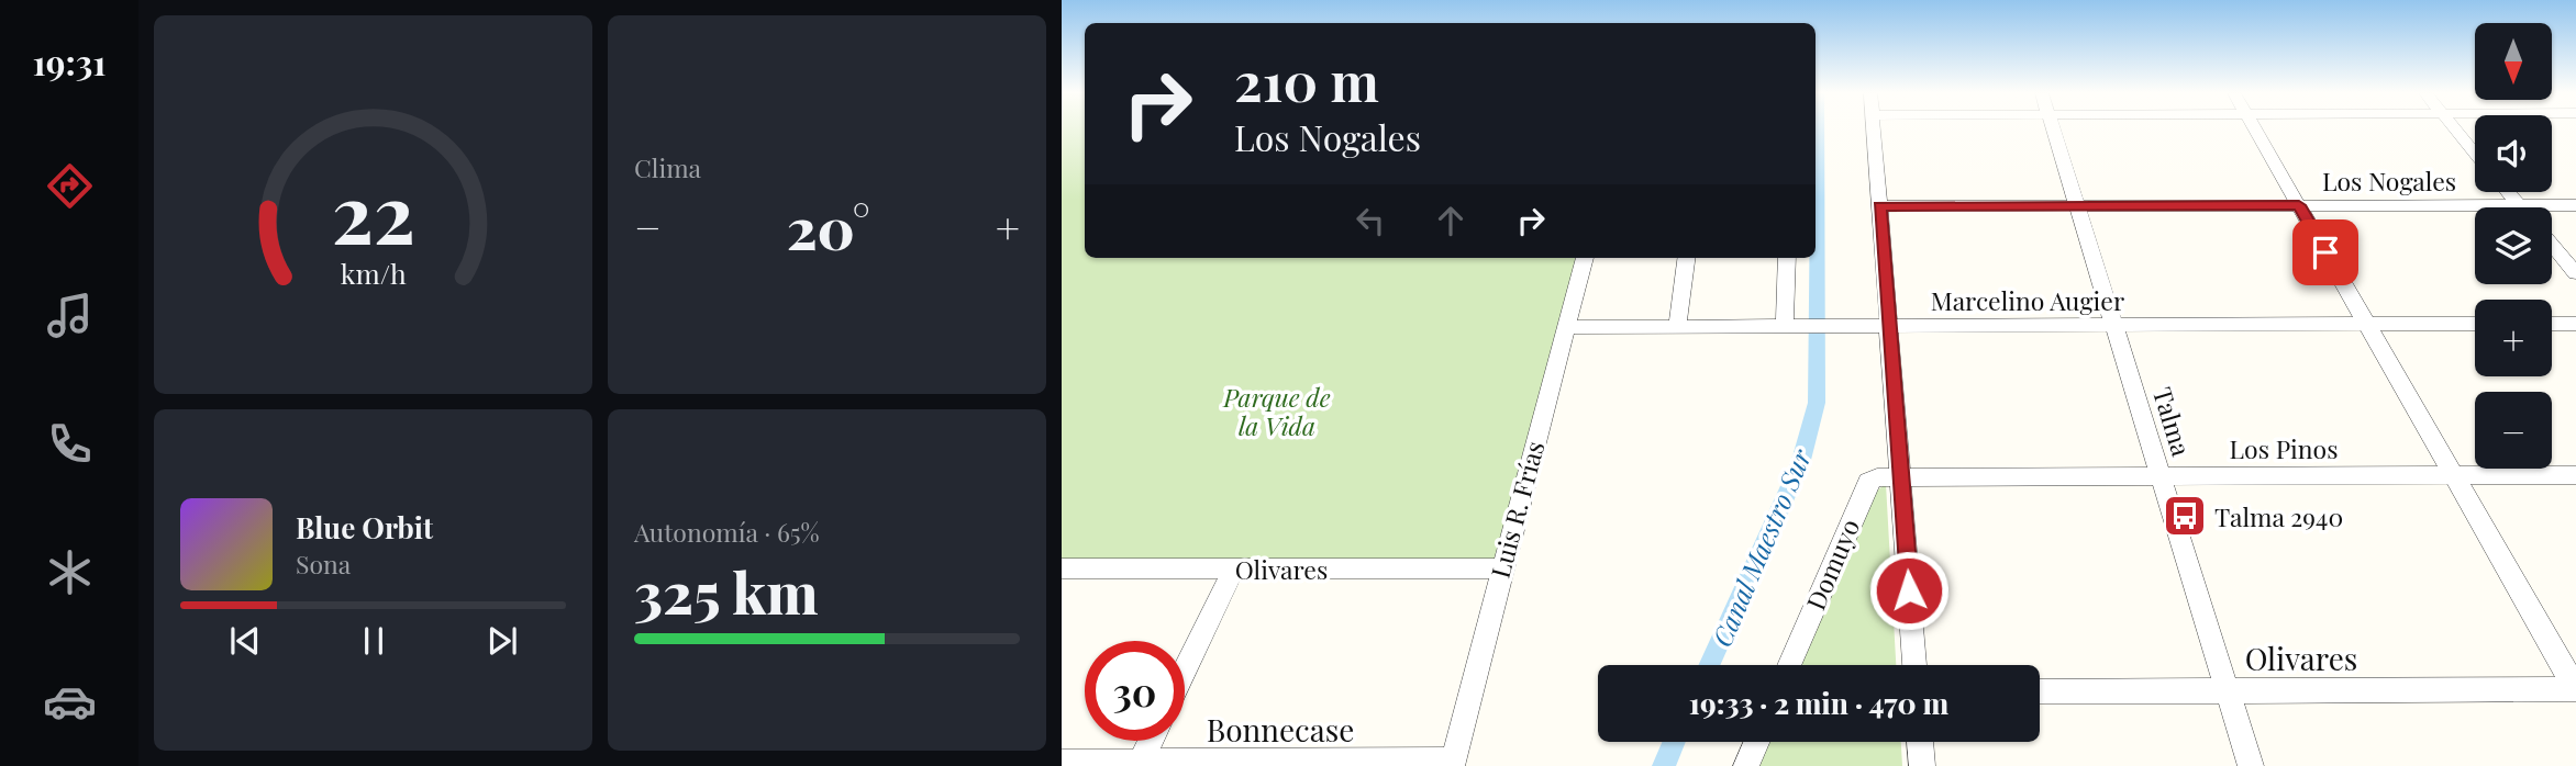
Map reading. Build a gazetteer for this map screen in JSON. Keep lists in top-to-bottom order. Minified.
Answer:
{"streets":{"street":["Los Nogales","Marcelino Augier","Talma","Los Pinos","Luis R. Frías","Domuyo","Olivares","Bonnecase"]},"crossings":[["Los Nogales","Talma"],["Marcelino Augier","Talma"],["Marcelino Augier","Luis R. Frías"],["Talma","Los Pinos"],["Talma","Olivares"],["Los Pinos","Domuyo"],["Luis R. Frías","Olivares"],["Luis R. Frías","Bonnecase"]],"water":["Canal Maestro Sur"],"parks":["Parque de la Vida"],"places":{"bus stop":["Talma 2940"]},"north":"bottom","page":{"tabs":"19:31","tile":["Clima",["Autonomía · 65%","325 km"]],"map_buttons":["+","−"],"turn":["210 m","Los Nogales"],"heat":["−","20°","+"],"song":["Blue Orbit","Sona"],"limit":"30","trip":"19:33 · 2 min · 470 m","gauge":["22","km/h"]}}
